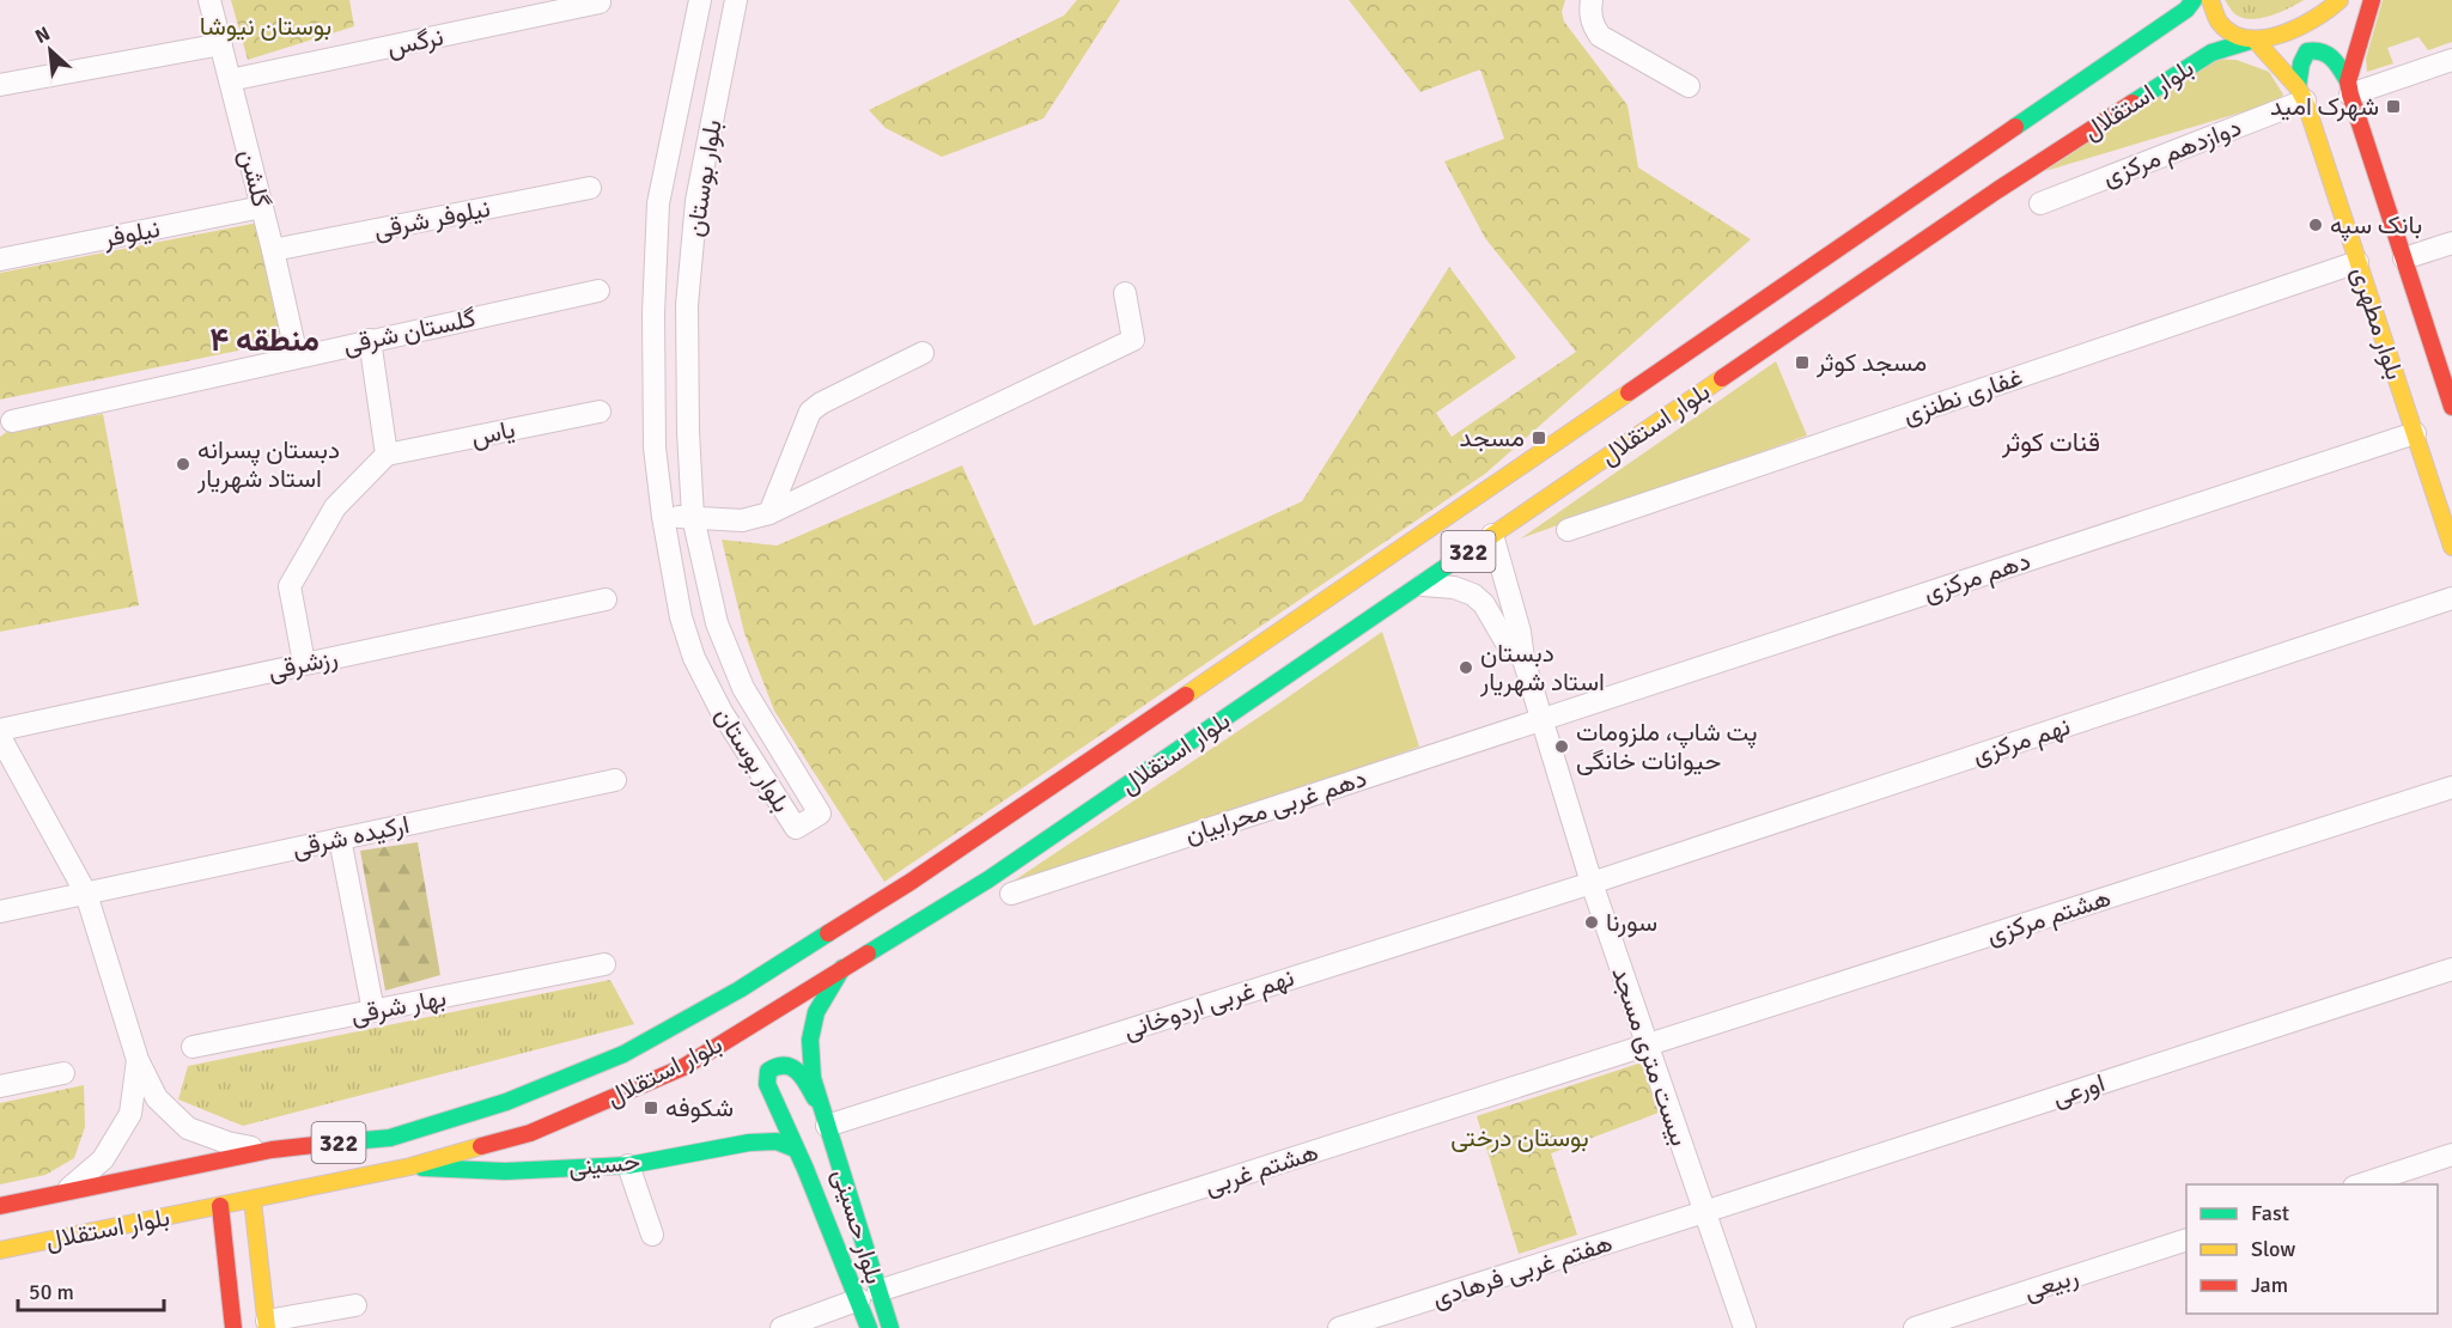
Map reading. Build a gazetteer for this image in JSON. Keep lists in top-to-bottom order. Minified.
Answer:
{"streets":{"main road":["بلوار استقلال","بلوار مطهری","322","حسینی","بلوار حسینی"],"street":["نرگس","دوازدهم مرکزی","گلشن","بلوار بوستان","نیلوفر شرقی","نیلوفر","گلستان شرقی","غفاری نطنزی","یاس","دهم مرکزی","رزشرقی","نهم مرکزی","دهم غربی محرابیان","ارکیده شرقی","هشتم مرکزی","نهم غربی اردوخانی","بهار شرقی","بیست متری مسجد","اورعی","هشتم غربی","هفتم غربی فرهادی","ربیعی"]},"crossings":[["نرگس","گلشن"],["بلوار استقلال","بیست متری مسجد"],["بلوار استقلال","حسینی"],["دوازدهم مرکزی","بلوار مطهری"],["گلشن","نیلوفر شرقی"],["گلشن","نیلوفر"],["گلشن","گلستان شرقی"],["بلوار مطهری","غفاری نطنزی"],["بلوار مطهری","دهم مرکزی"],["دهم مرکزی","دهم غربی محرابیان"],["دهم مرکزی","بیست متری مسجد"],["نهم مرکزی","نهم غربی اردوخانی"],["نهم مرکزی","بیست متری مسجد"],["دهم غربی محرابیان","بیست متری مسجد"],["هشتم مرکزی","بیست متری مسجد"],["هشتم مرکزی","هشتم غربی"],["نهم غربی اردوخانی","بیست متری مسجد"],["نهم غربی اردوخانی","بلوار حسینی"],["بیست متری مسجد","اورعی"],["بیست متری مسجد","هشتم غربی"],["بیست متری مسجد","هفتم غربی فرهادی"],["اورعی","هفتم غربی فرهادی"],["حسینی","بلوار حسینی"],["هشتم غربی","بلوار حسینی"]],"districts":["منطقه ۴","قنات کوثر"],"parks":["بوستان نیوشا","بوستان درختی"],"places":{"transit":["شهرک امید","مسجد کوثر","مسجد","شکوفه"],"other":["بانک سپه","دبستان پسرانه استاد شهريار","دبستان استاد شهریار","پت شاپ، ملزومات حیوانات خانگی","سورنا"]},"legend":["Fast","Slow","Jam"],"scale_bar":"50 m","north":"top left"}
